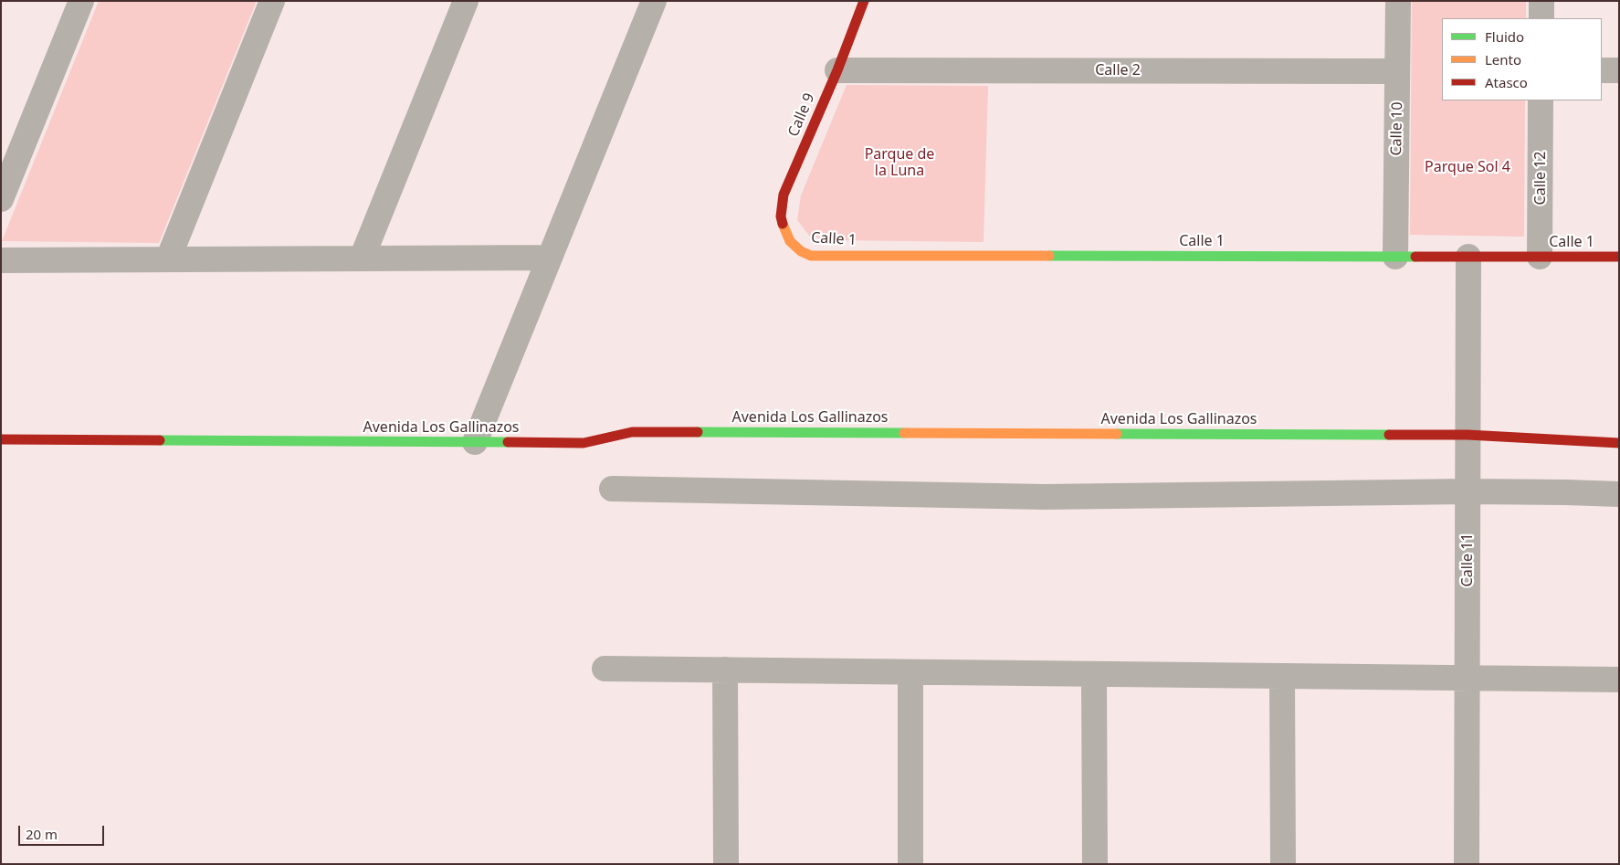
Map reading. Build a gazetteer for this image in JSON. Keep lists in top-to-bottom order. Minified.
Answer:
{"streets":{"street":["Calle 2","Calle 9","Calle 10","Calle 12","Calle 1","Avenida Los Gallinazos","Calle 11"]},"crossings":[["Calle 2","Calle 9"],["Calle 2","Calle 10"],["Calle 9","Calle 1"],["Calle 10","Calle 1"],["Calle 12","Calle 1"],["Calle 1","Calle 11"],["Avenida Los Gallinazos","Calle 11"]],"parks":["Parque de la Luna","Parque Sol 4"],"legend":["Fluido","Lento","Atasco"],"scale_bar":"20 m"}
